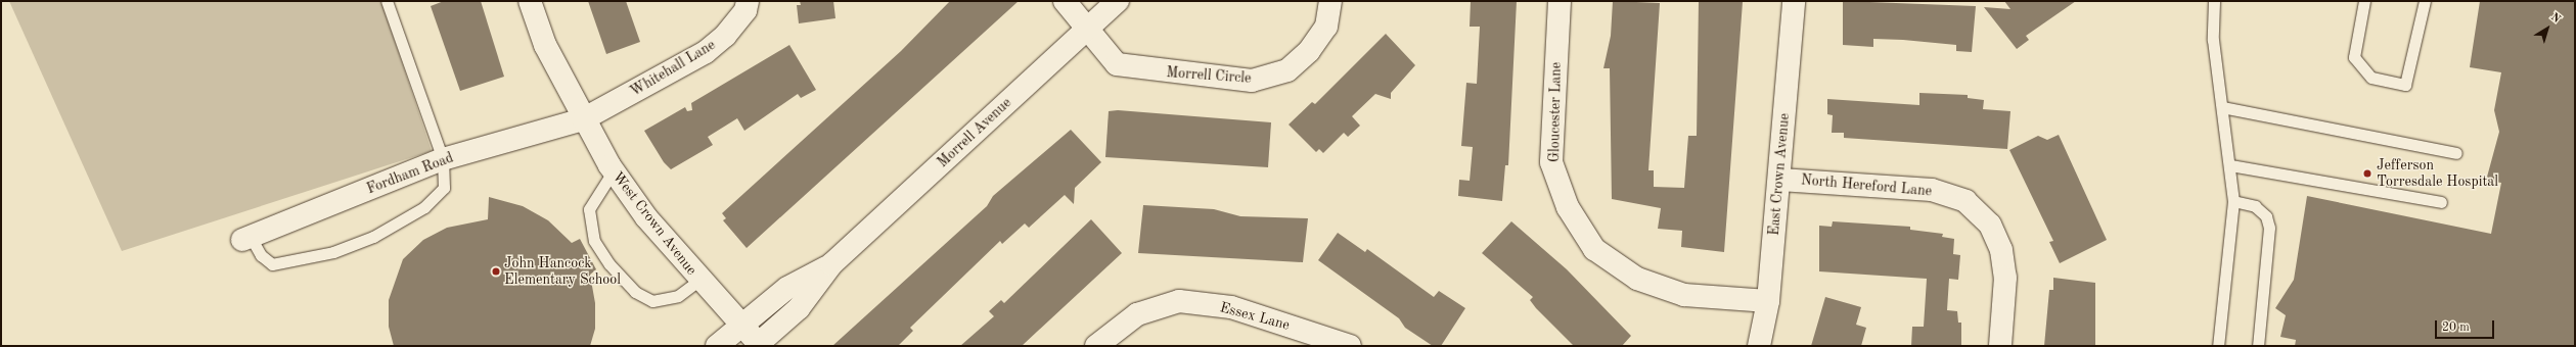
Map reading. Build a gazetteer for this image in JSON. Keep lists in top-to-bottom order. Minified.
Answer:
{"streets":{"street":["Whitehall Lane","Morrell Circle","Gloucester Lane","Morrell Avenue","Fordham Road","East Crown Avenue","North Hereford Lane","West Crown Avenue","Essex Lane"]},"crossings":[["Whitehall Lane","Fordham Road"],["Whitehall Lane","West Crown Avenue"],["Morrell Circle","Morrell Avenue"],["Gloucester Lane","East Crown Avenue"],["Morrell Avenue","West Crown Avenue"],["Fordham Road","West Crown Avenue"],["East Crown Avenue","North Hereford Lane"]],"places":["Jefferson Torresdale Hospital","John Hancock Elementary School"],"scale_bar":"20 m","north":"top right"}
